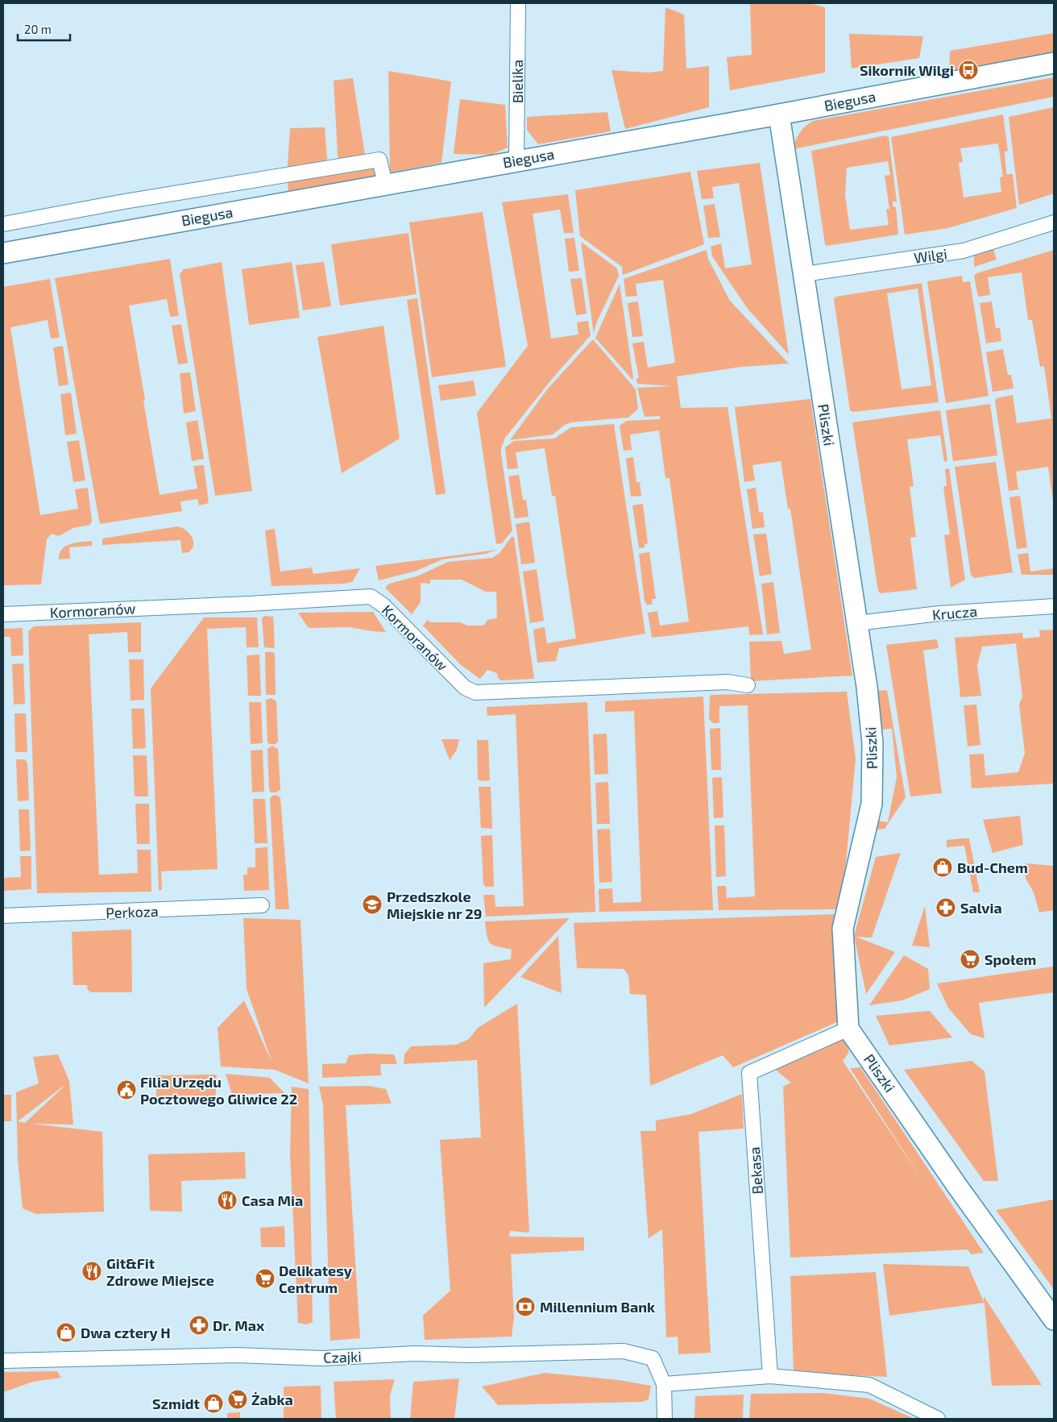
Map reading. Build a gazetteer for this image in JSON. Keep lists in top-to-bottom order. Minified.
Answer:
{"streets":{"street":["Bielika","Biegusa","Wilgi","Pliszki","Kormoranów","Krucza","Perkoza","Bekasa","Czajki"]},"crossings":[["Bielika","Biegusa"],["Biegusa","Pliszki"],["Wilgi","Pliszki"],["Pliszki","Krucza"],["Pliszki","Bekasa"]],"places":{"bus stop":["Sikornik Wilgi"],"shop":["Bud-Chem","Dwa cztery H","Szmidt"],"school or university":["Przedszkole Miejskie nr 29"],"pharmacy":["Salvia","Dr. Max"],"supermarket":["Społem","Delikatesy Centrum","Żabka"],"public building":["Filia Urzędu Pocztowego Gliwice 22"],"restaurant":["Casa Mia","Git&Fit Zdrowe Miejsce"],"bank":["Millennium Bank"]},"scale_bar":"20 m"}
